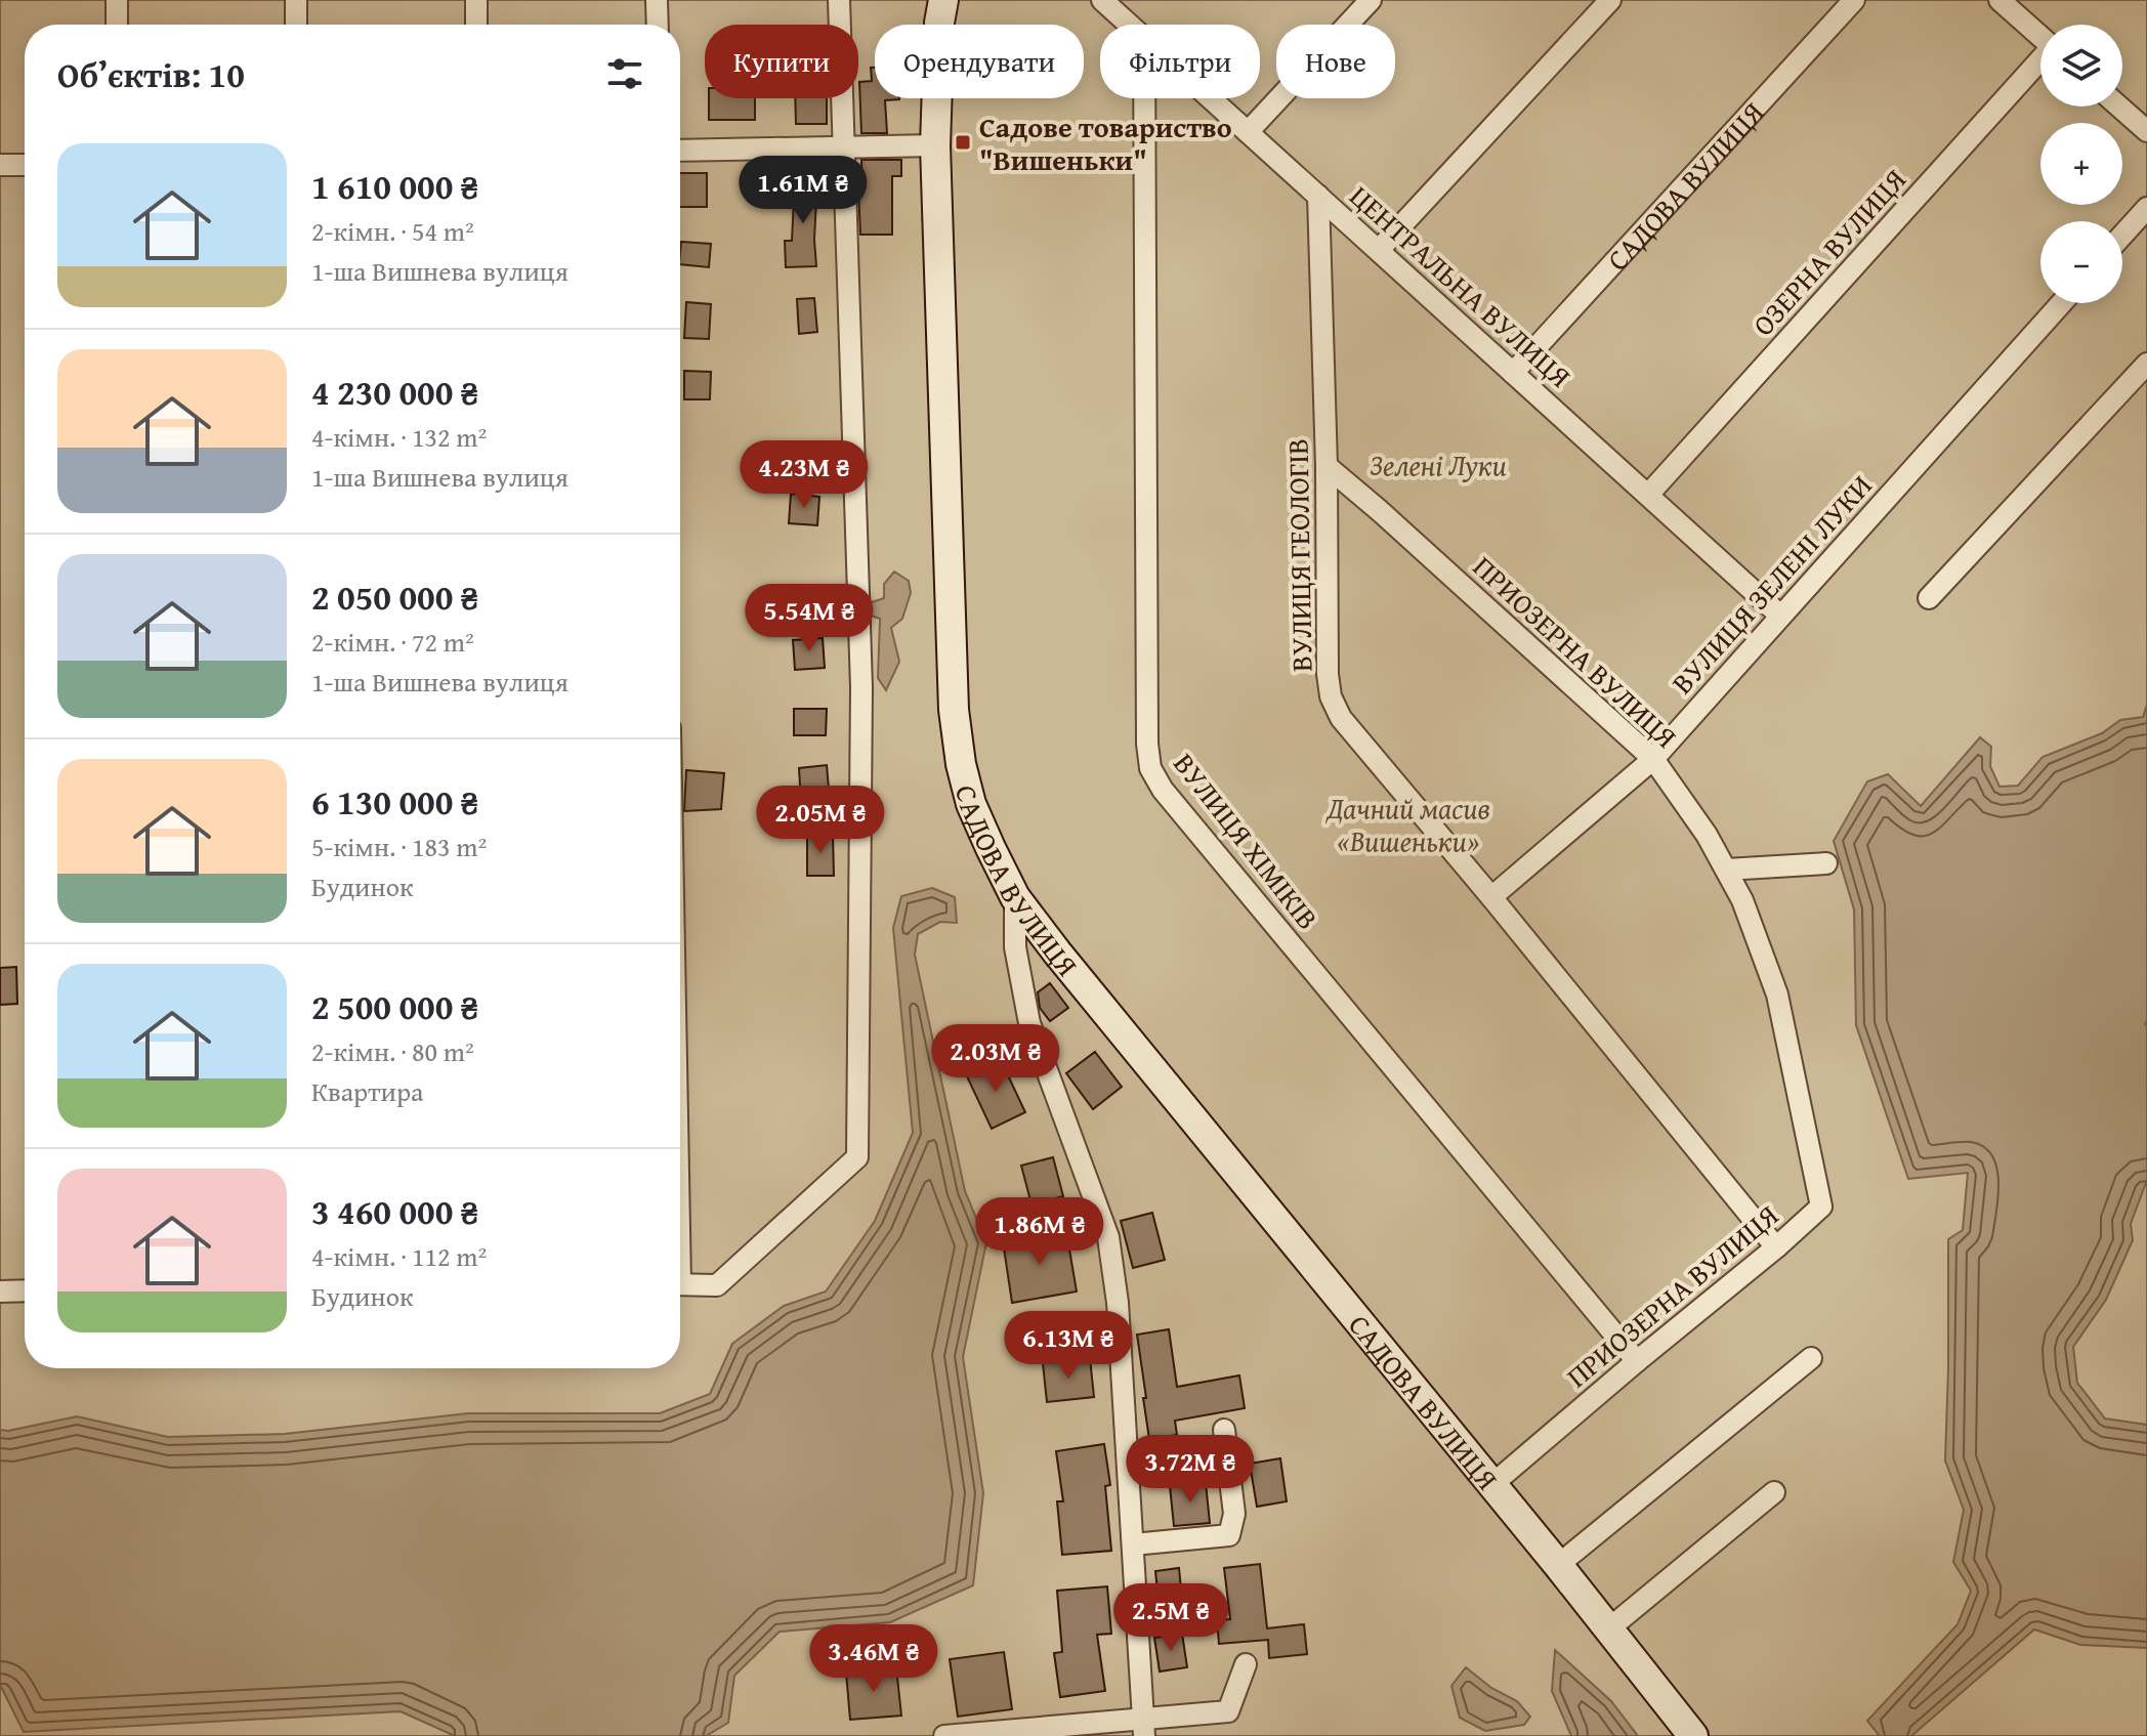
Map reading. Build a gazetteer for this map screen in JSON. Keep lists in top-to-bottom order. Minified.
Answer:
{"streets":{"street":["САДОВА ВУЛИЦЯ","ОЗЕРНА ВУЛИЦЯ","ЦЕНТРАЛЬНА ВУЛИЦЯ","ВУЛИЦЯ ГЕОЛОГІВ","ВУЛИЦЯ ЗЕЛЕНІ ЛУКИ","ПРИОЗЕРНА ВУЛИЦЯ","ВУЛИЦЯ ХІМІКІВ"]},"crossings":[["САДОВА ВУЛИЦЯ","ЦЕНТРАЛЬНА ВУЛИЦЯ"],["САДОВА ВУЛИЦЯ","ПРИОЗЕРНА ВУЛИЦЯ"],["ОЗЕРНА ВУЛИЦЯ","ЦЕНТРАЛЬНА ВУЛИЦЯ"],["ЦЕНТРАЛЬНА ВУЛИЦЯ","ВУЛИЦЯ ГЕОЛОГІВ"],["ЦЕНТРАЛЬНА ВУЛИЦЯ","ВУЛИЦЯ ЗЕЛЕНІ ЛУКИ"],["ВУЛИЦЯ ГЕОЛОГІВ","ВУЛИЦЯ ЗЕЛЕНІ ЛУКИ"],["ВУЛИЦЯ ГЕОЛОГІВ","ПРИОЗЕРНА ВУЛИЦЯ"],["ВУЛИЦЯ ЗЕЛЕНІ ЛУКИ","ПРИОЗЕРНА ВУЛИЦЯ"],["ПРИОЗЕРНА ВУЛИЦЯ","ВУЛИЦЯ ХІМІКІВ"]],"parks":["Зелені Луки","Дачний масив «Вишеньки»"],"places":{"transit":["Садове товариство \"Вишеньки\""]},"page":{"map_buttons":["+","−"],"chip":["Купити","Орендувати","Фільтри","Нове"],"heading":"Об’єктів: 10","list":[{"name":"1 610 000 ₴","note":"2-кімн. · 54 m² · 1-ша Вишнева вулиця"},{"name":"4 230 000 ₴","note":"4-кімн. · 132 m² · 1-ша Вишнева вулиця"},{"name":"2 050 000 ₴","note":"2-кімн. · 72 m² · 1-ша Вишнева вулиця"},{"name":"6 130 000 ₴","note":"5-кімн. · 183 m² · Будинок"},{"name":"2 500 000 ₴","note":"2-кімн. · 80 m² · Квартира"},{"name":"3 460 000 ₴","note":"4-кімн. · 112 m² · Будинок"}],"price":["1.61M ₴","4.23M ₴","5.54M ₴","2.05M ₴","2.03M ₴","1.86M ₴","6.13M ₴","3.72M ₴","2.5M ₴","3.46M ₴"]}}
